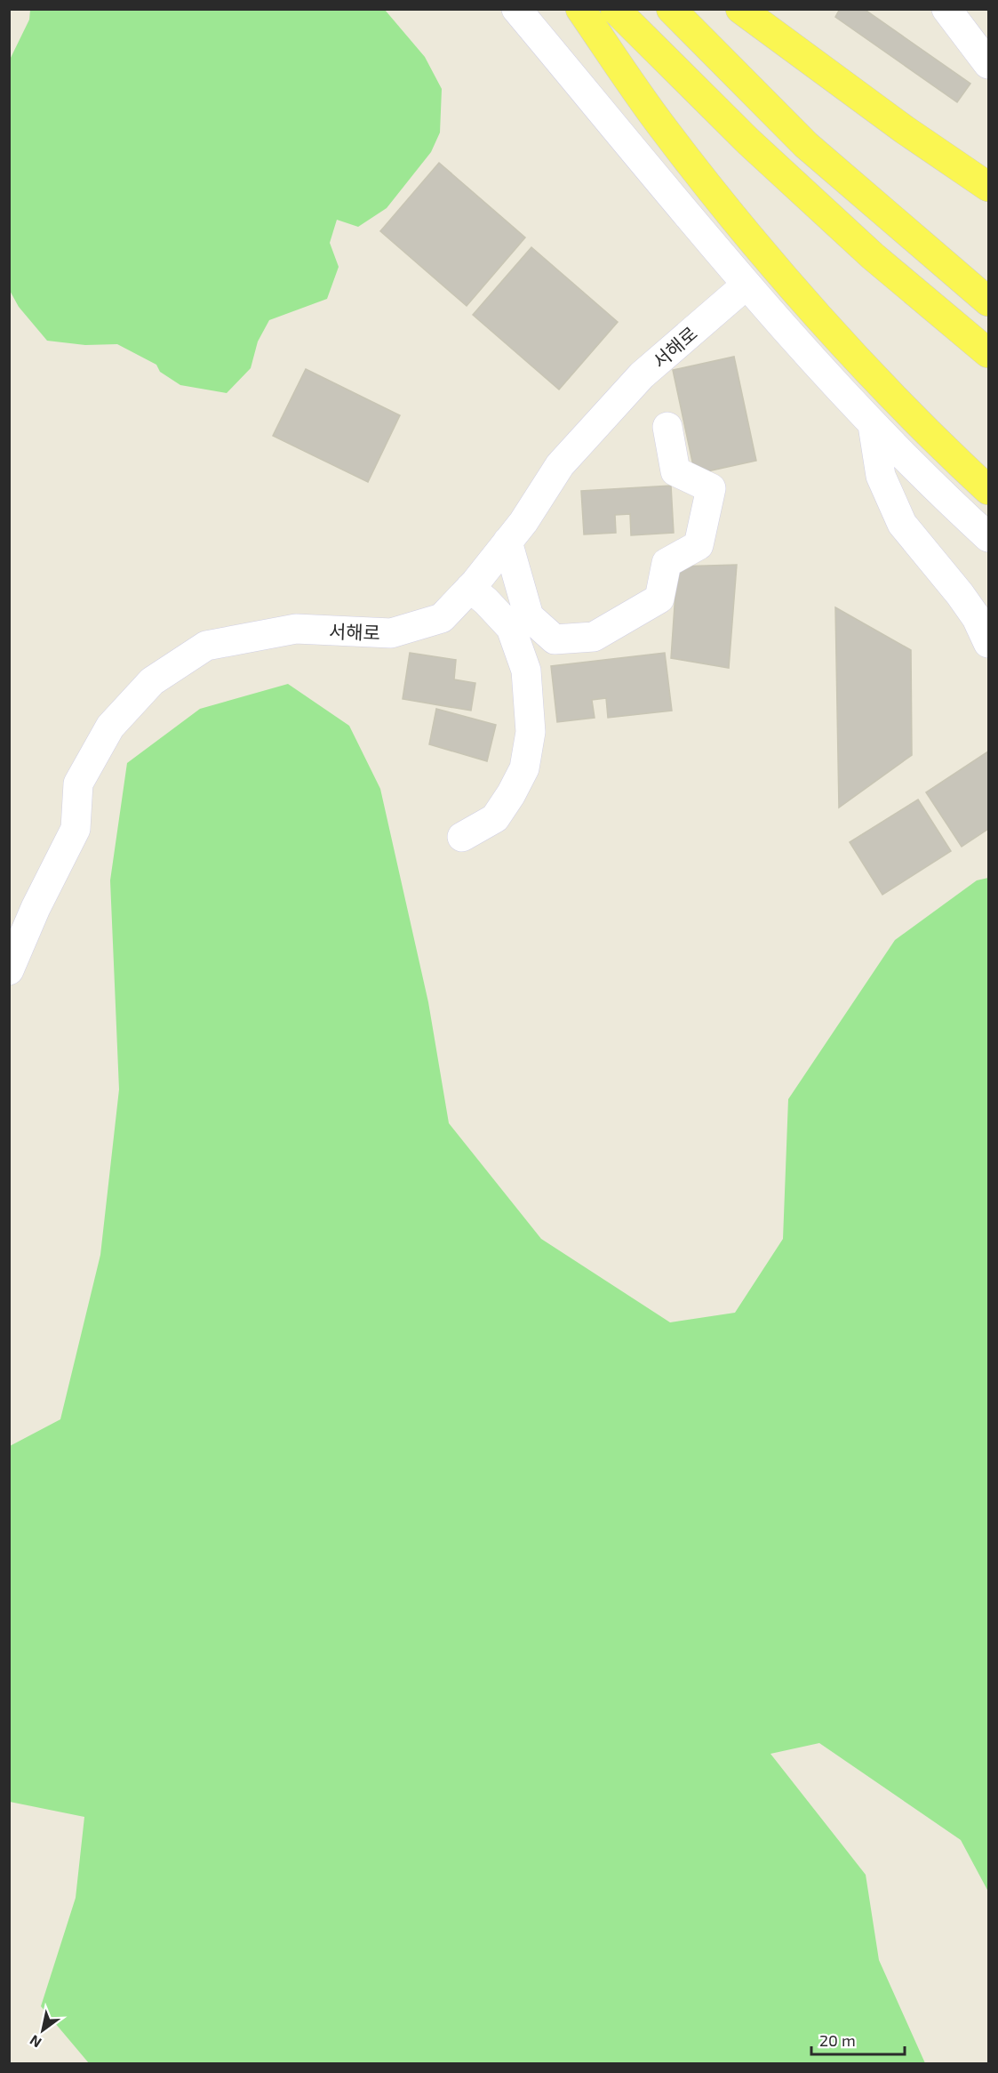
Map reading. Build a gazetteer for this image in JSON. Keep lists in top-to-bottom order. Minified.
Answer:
{"streets":{"street":["서해로"]},"scale_bar":"20 m","north":"bottom left"}
